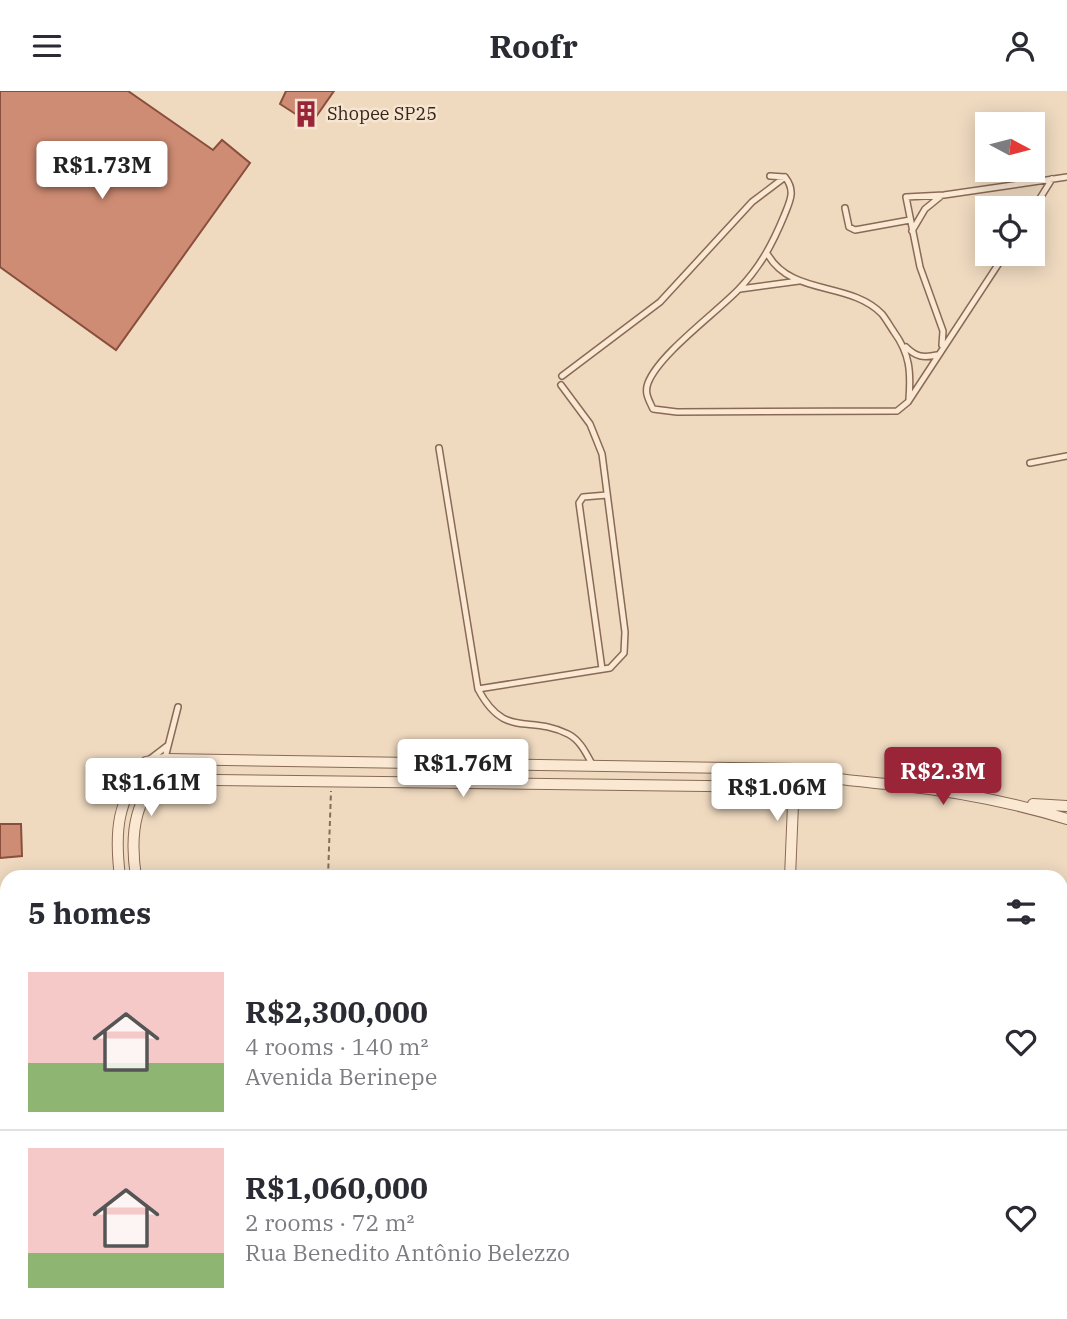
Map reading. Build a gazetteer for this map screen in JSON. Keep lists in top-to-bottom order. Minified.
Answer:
{"places":{"building":["Shopee SP25"]},"north":"right","page":{"header":"Roofr","price":["R$1.73M","R$1.76M","R$2.3M","R$1.61M","R$1.06M"],"heading":"5 homes","list":[{"name":"R$2,300,000","note":"4 rooms · 140 m² · Avenida Berinepe"},{"name":"R$1,060,000","note":"2 rooms · 72 m² · Rua Benedito Antônio Belezzo"}]}}
